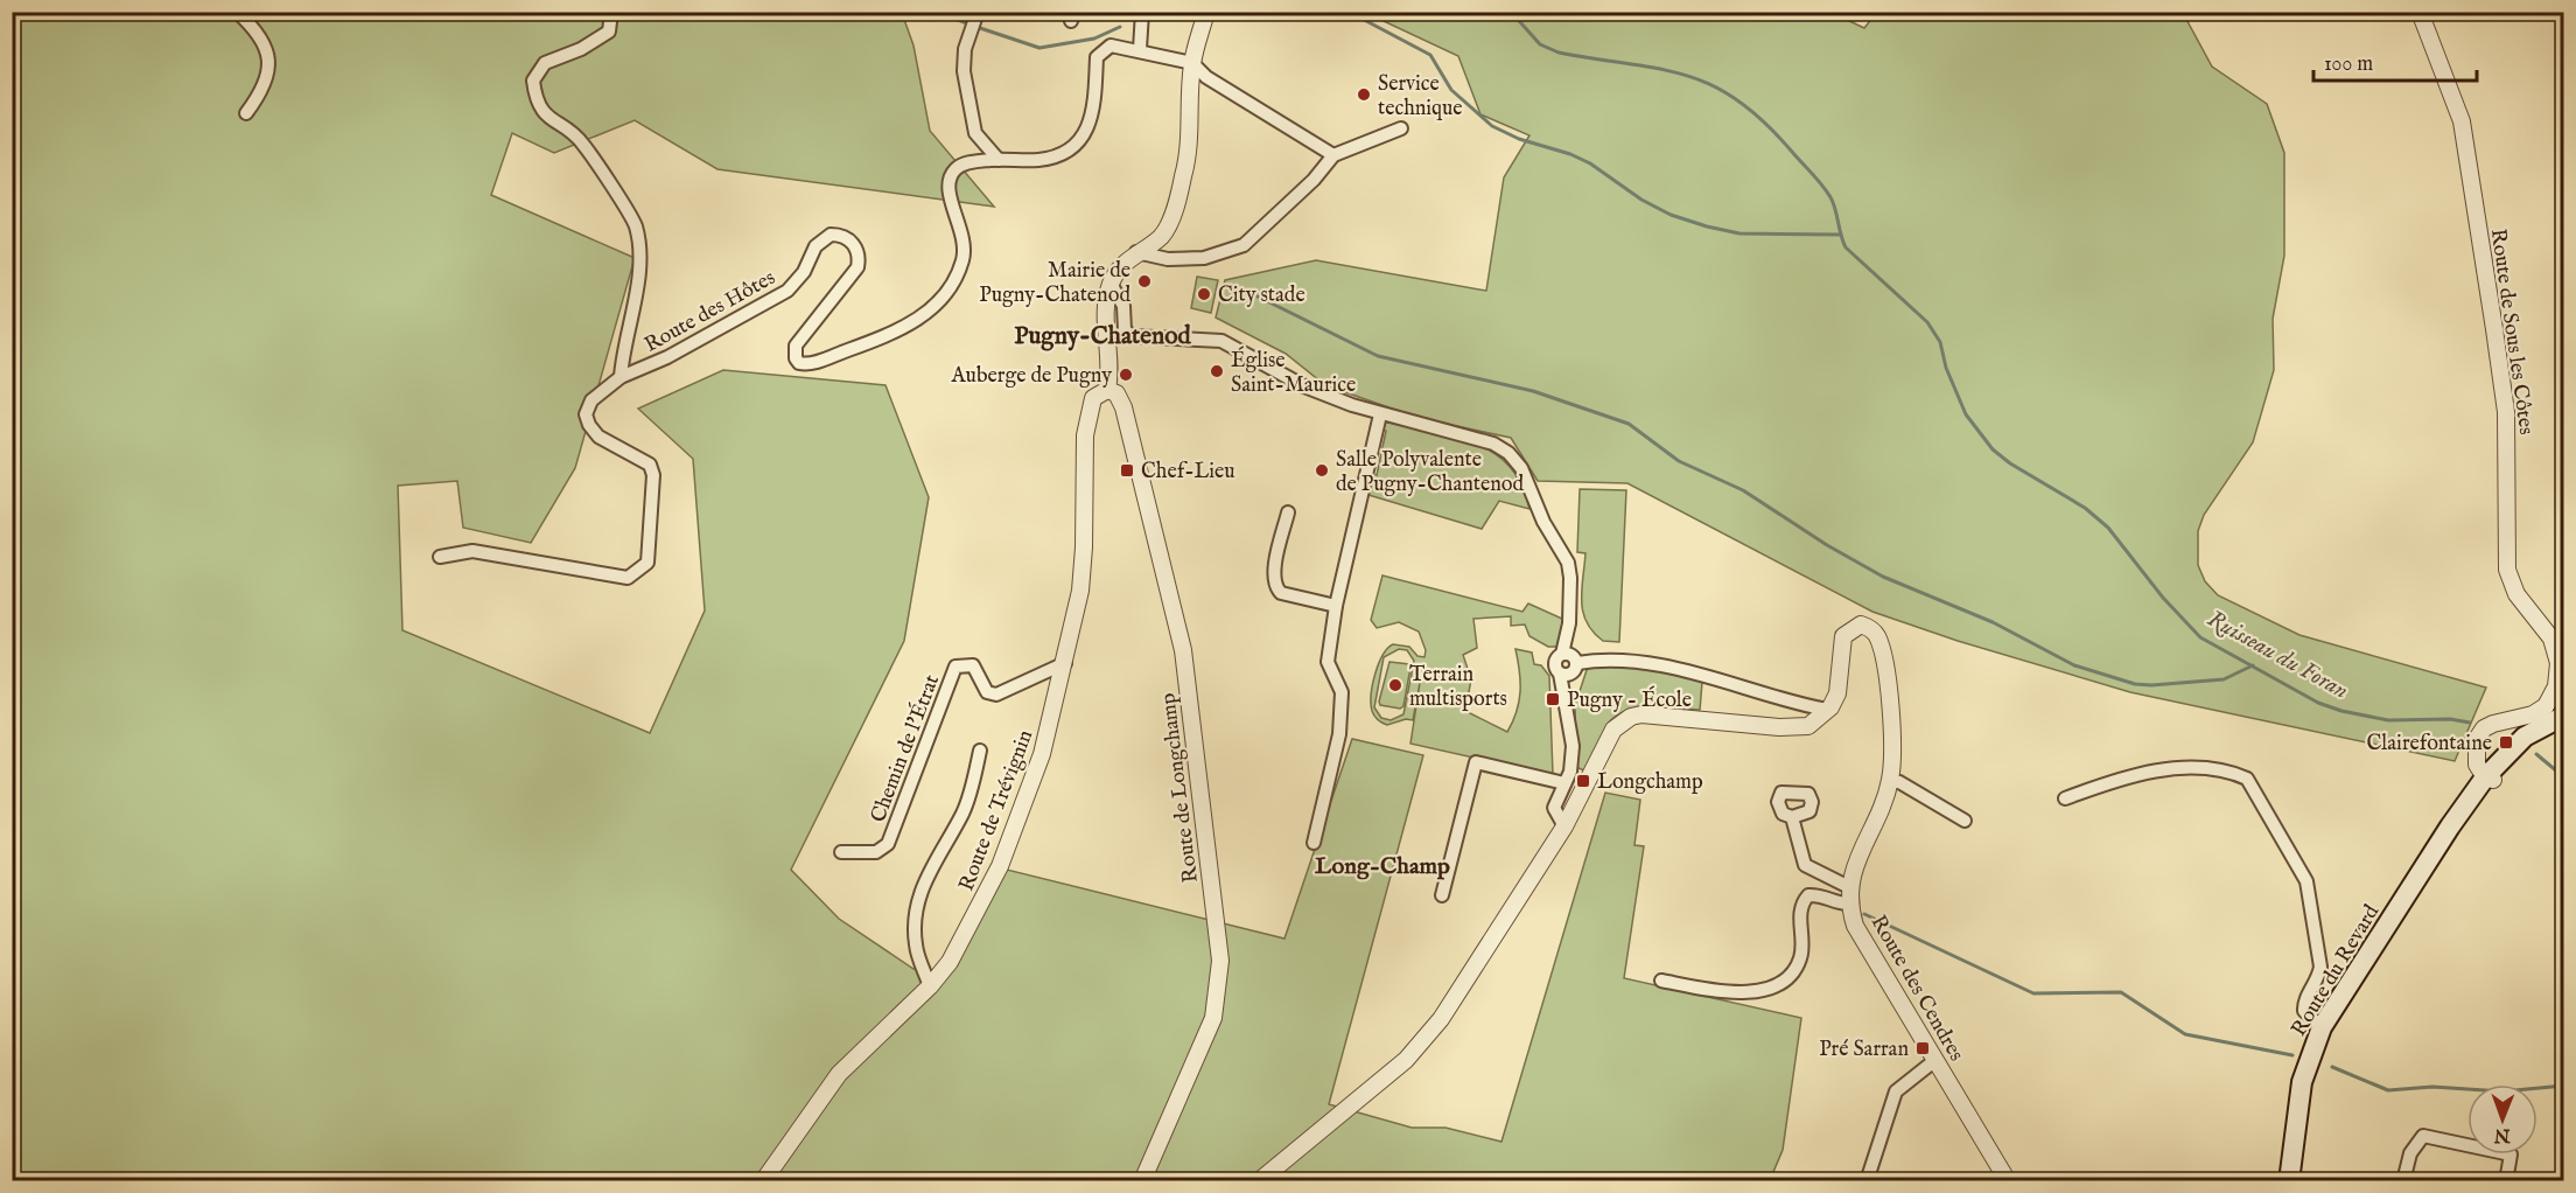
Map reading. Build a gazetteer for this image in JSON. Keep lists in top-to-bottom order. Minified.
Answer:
{"streets":{"main road":["Route du Revard"],"street":["Route des Hôtes","Route de Sous les Côtes","Chemin de l'Étrat","Route de Longchamp","Route de Trévignin","Route des Cendres"]},"crossings":[["Route de Sous les Côtes","Route du Revard"],["Chemin de l'Étrat","Route de Trévignin"],["Route de Longchamp","Route de Trévignin"]],"districts":["Pugny-Chatenod","Long-Champ"],"water":["Ruisseau du Foran"],"places":{"other":["Service technique","Mairie de Pugny-Chatenod","City stade","Église Saint-Maurice","Auberge de Pugny","Salle Polyvalente de Pugny-Chantenod","Terrain multisports"],"transit":["Chef-Lieu","Pugny - École","Clairefontaine","Longchamp","Pré Sarran"]},"scale_bar":"100 m","north":"bottom"}
